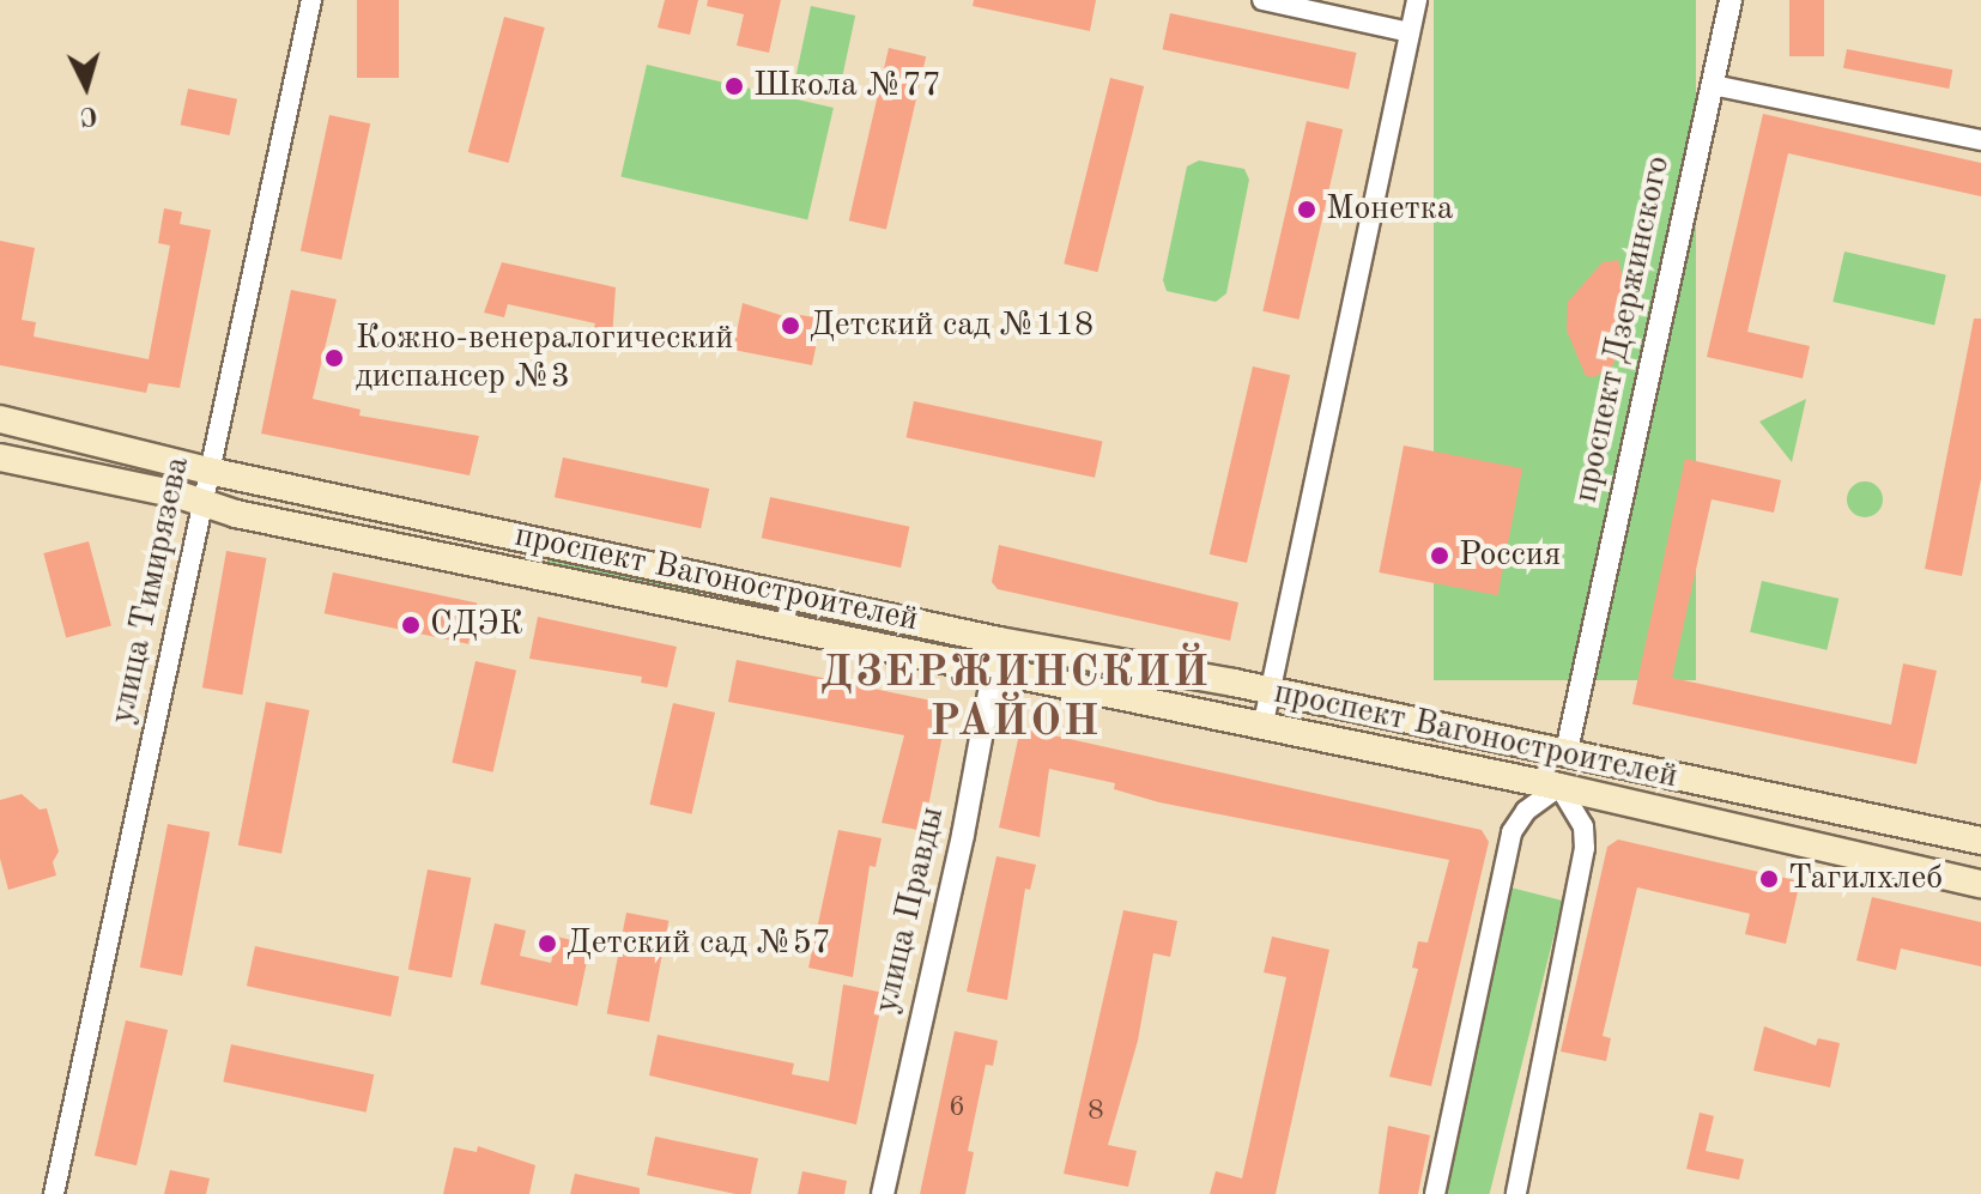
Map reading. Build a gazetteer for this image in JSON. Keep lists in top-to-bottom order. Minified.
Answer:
{"streets":{"main road":["проспект Дзержинского","проспект Вагоностроителей"],"street":["улица Тимирязева","улица Правды"]},"crossings":[["проспект Дзержинского","проспект Вагоностроителей"],["проспект Вагоностроителей","улица Тимирязева"],["проспект Вагоностроителей","улица Правды"]],"districts":["ДЗЕРЖИНСКИЙ РАЙОН"],"places":["Школа №77","Монетка","Детский сад №118","Кожно-венералогический диспансер №3","Россия","СДЭК","Тагилхлеб","Детский сад №57"],"house_numbers":["6","8"],"north":"bottom"}
